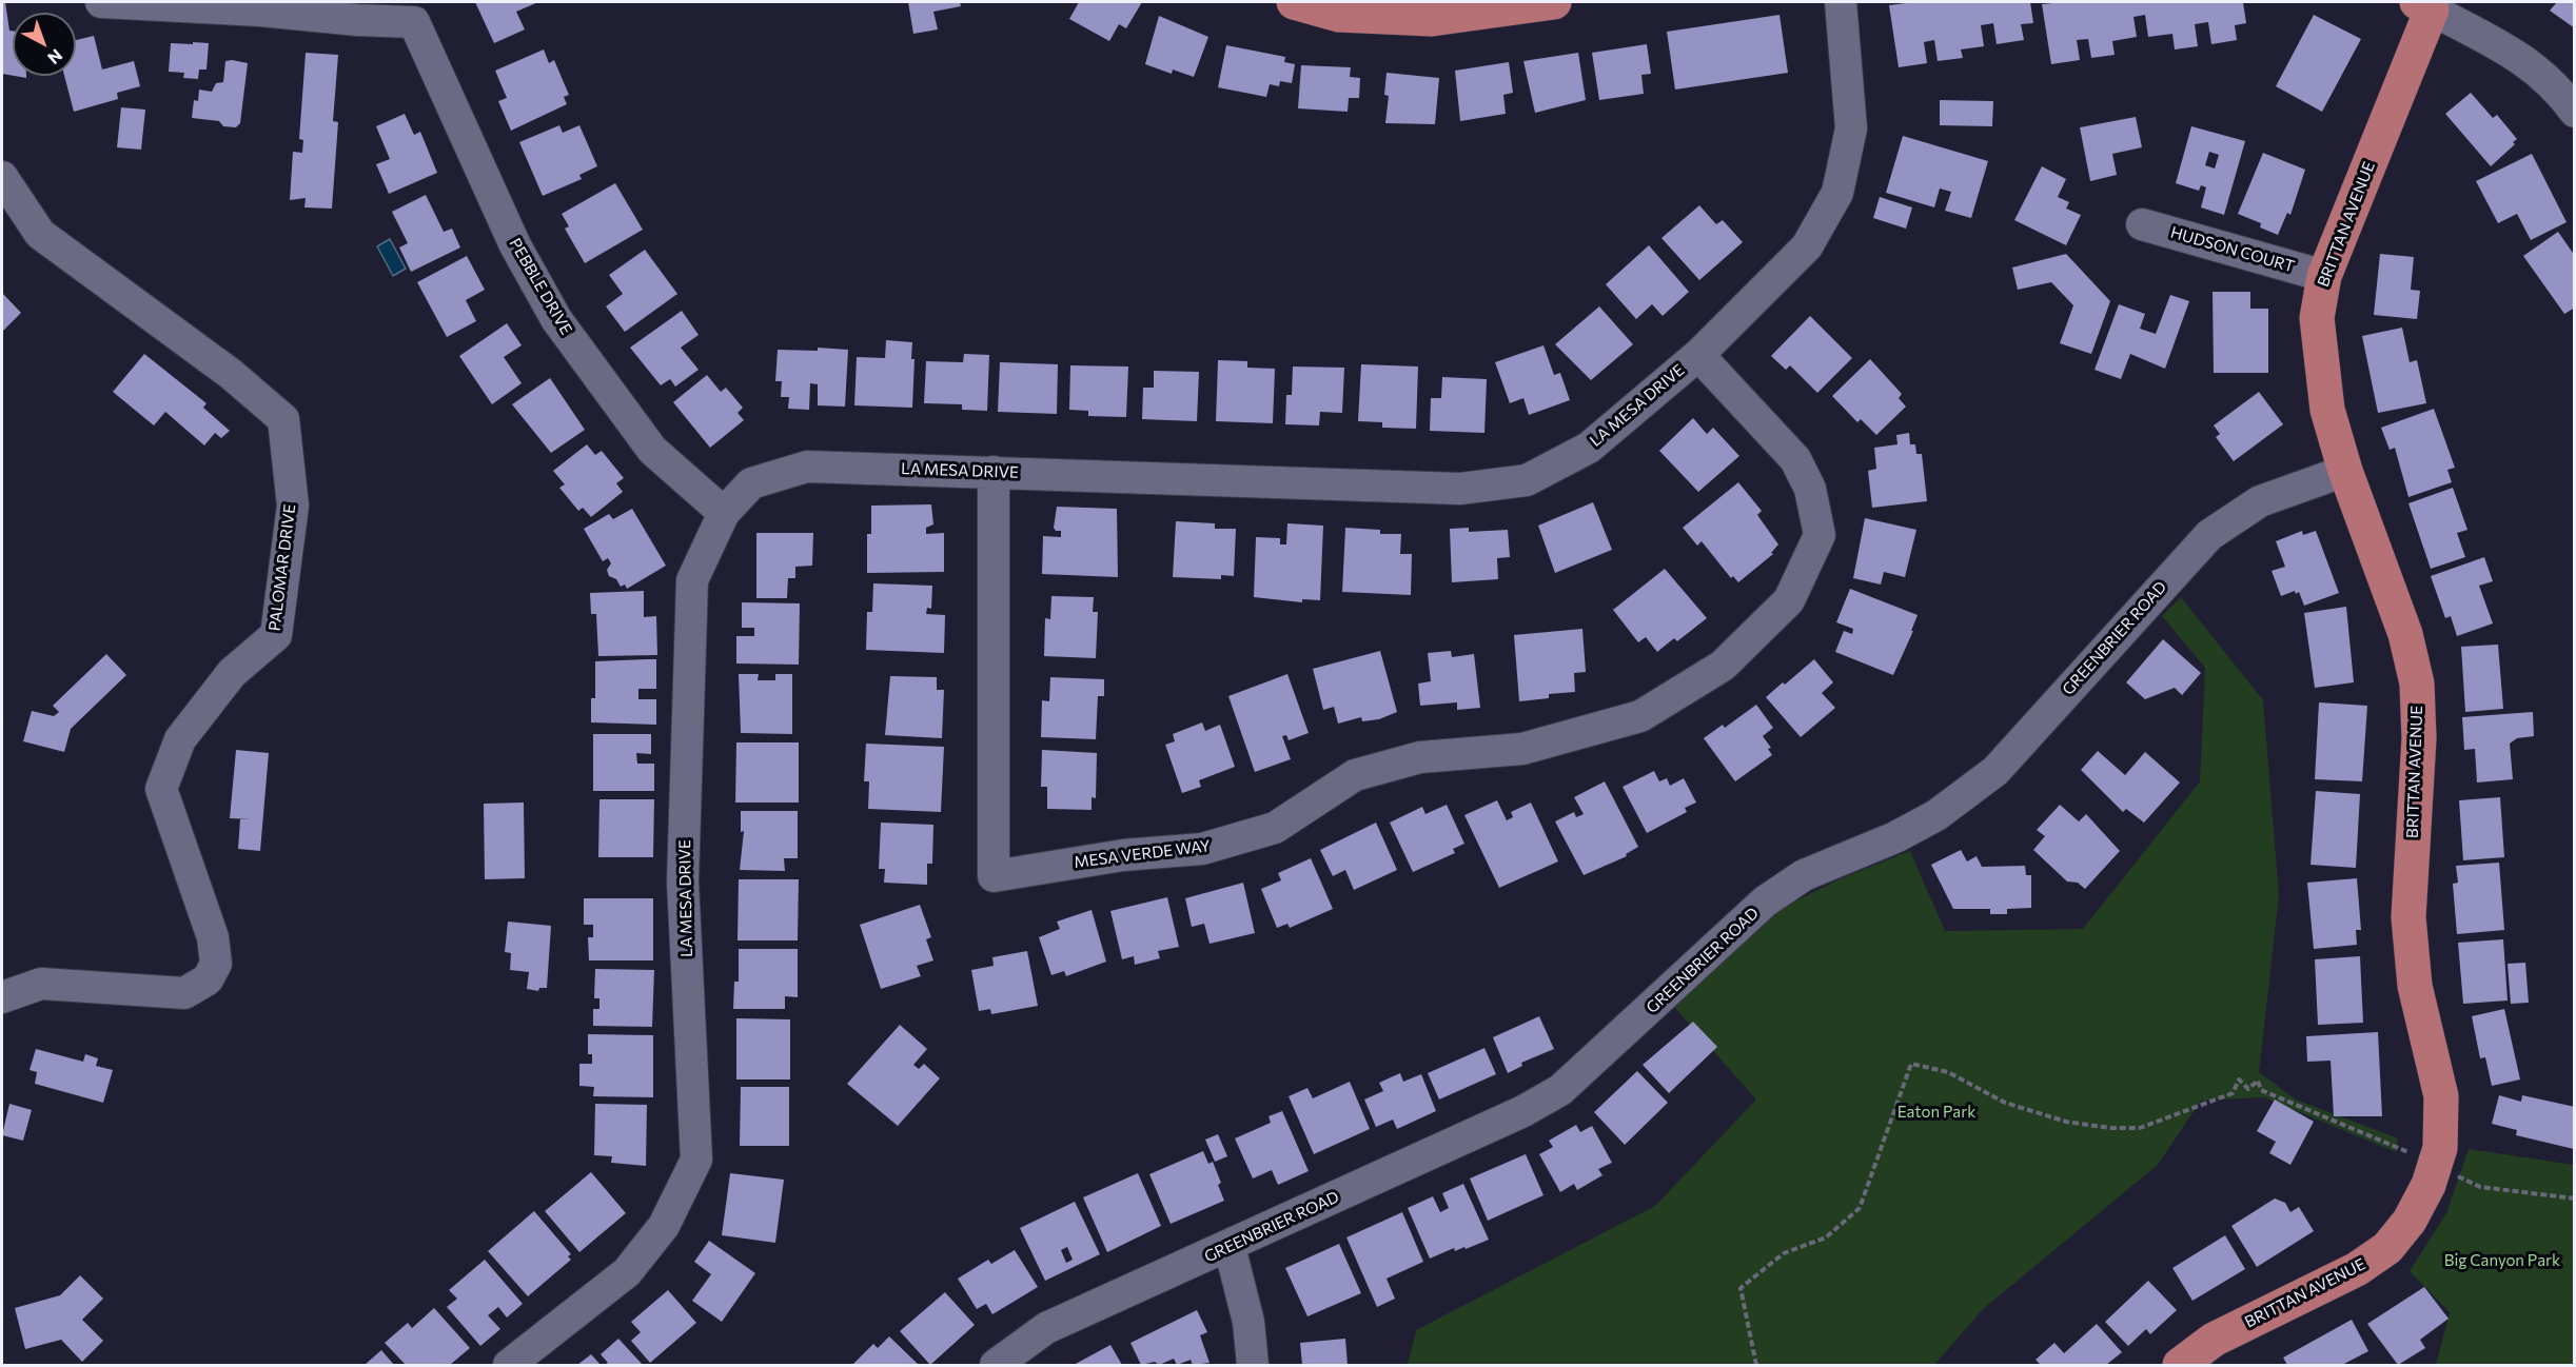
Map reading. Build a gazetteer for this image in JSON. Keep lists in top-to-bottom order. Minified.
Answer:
{"streets":{"main road":["BRITTAN AVENUE"],"street":["HUDSON COURT","PEBBLE DRIVE","LA MESA DRIVE","PALOMAR DRIVE","GREENBRIER ROAD","MESA VERDE WAY"]},"crossings":[["BRITTAN AVENUE","HUDSON COURT"],["BRITTAN AVENUE","GREENBRIER ROAD"],["PEBBLE DRIVE","LA MESA DRIVE"],["LA MESA DRIVE","MESA VERDE WAY"]],"parks":["Eaton Park","Big Canyon Park"],"north":"bottom right"}
